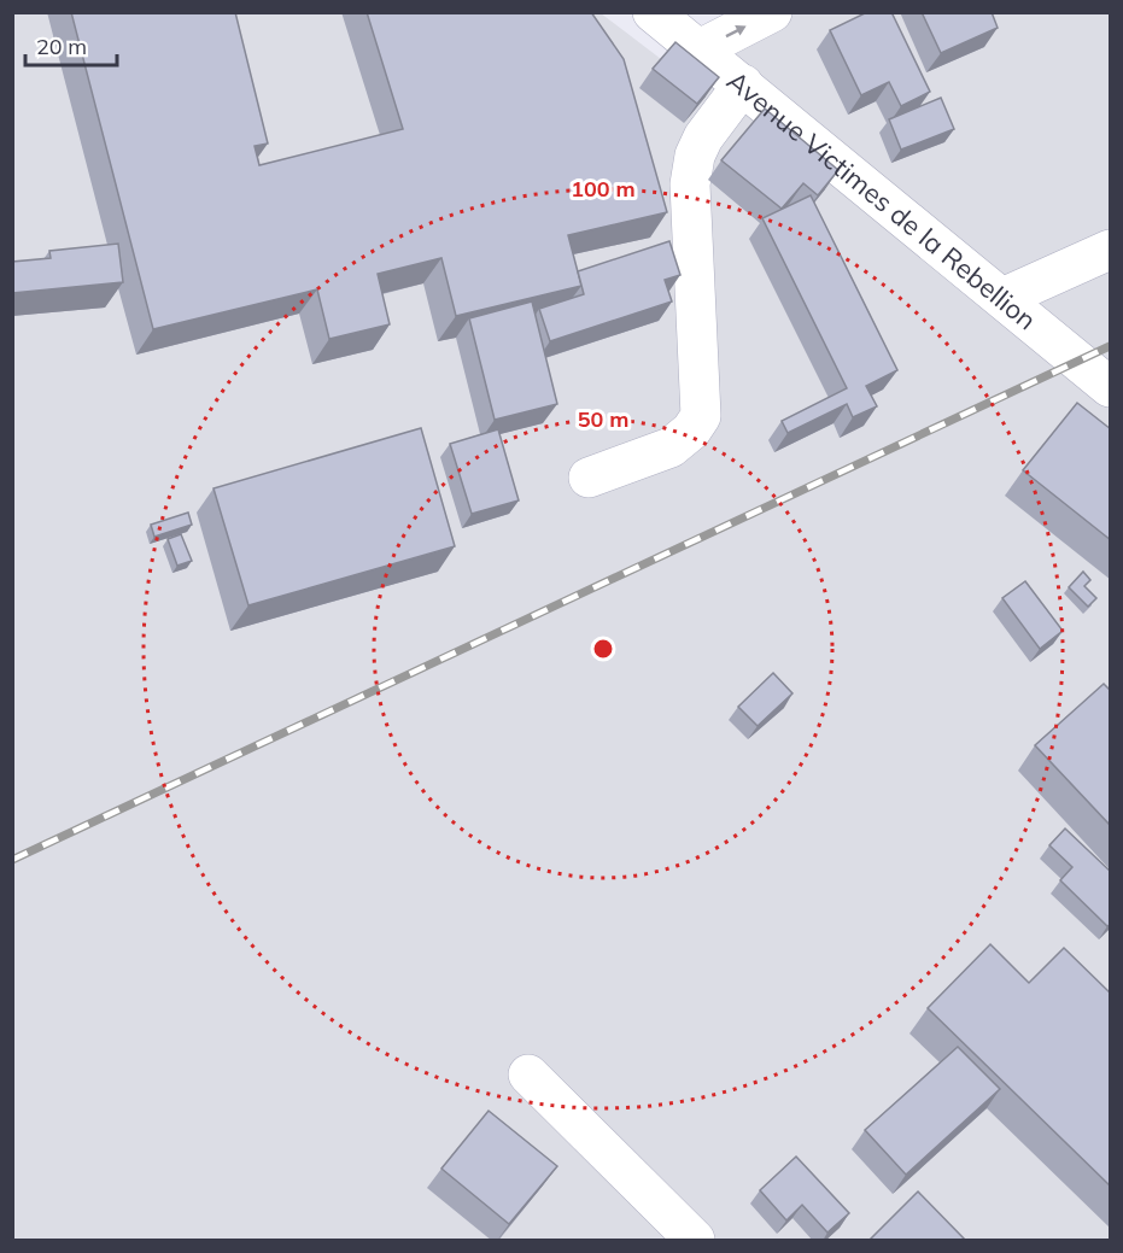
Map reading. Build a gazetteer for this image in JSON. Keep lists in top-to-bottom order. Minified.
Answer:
{"streets":{"street":["Avenue Victimes de la Rebellion"]},"scale_bar":"20 m","rings":["100 m","50 m"]}
